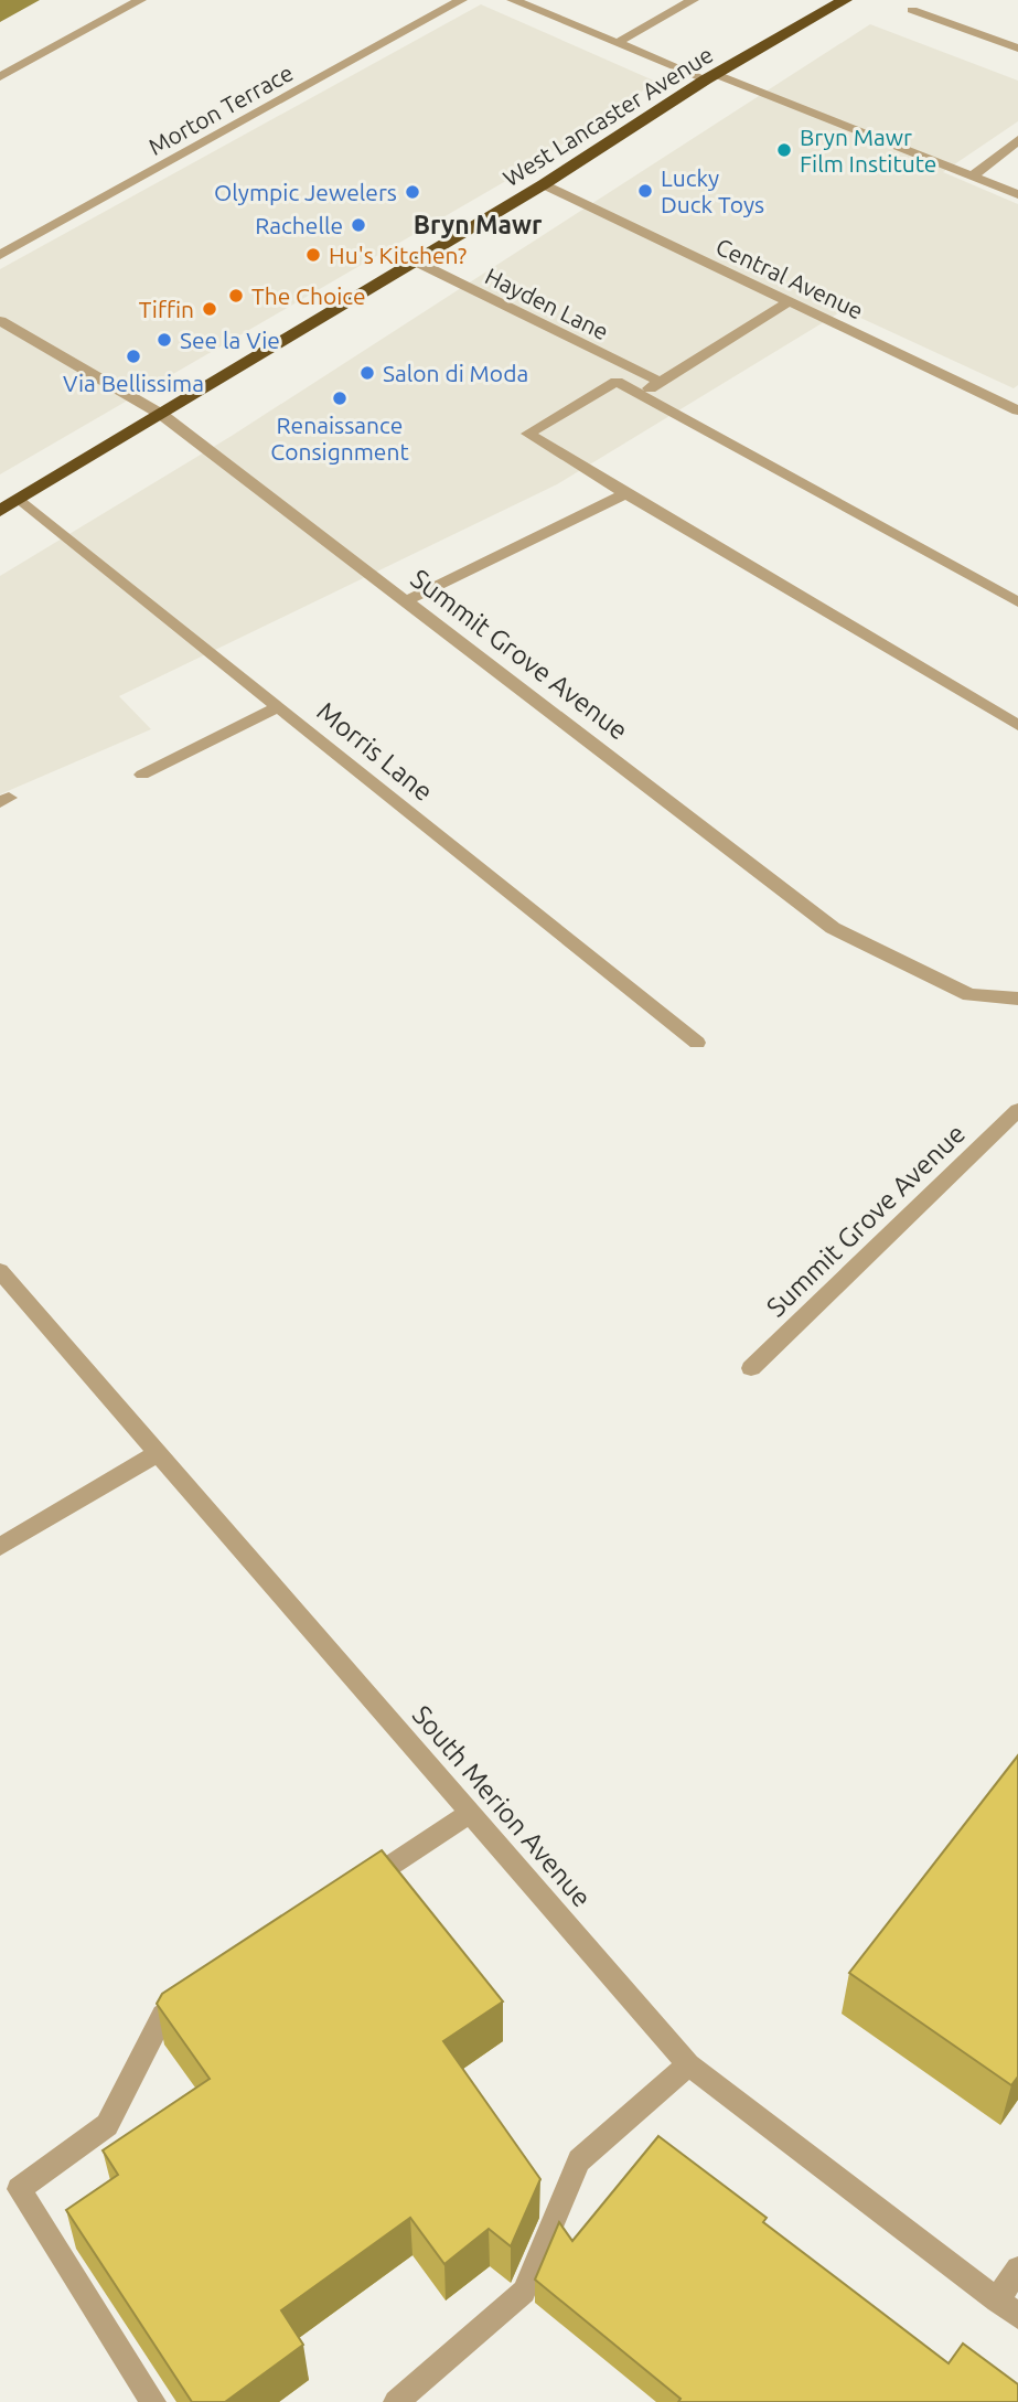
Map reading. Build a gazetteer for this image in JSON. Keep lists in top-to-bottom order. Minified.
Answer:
{"streets":{"highway":["West Lancaster Avenue"],"street":["Morton Terrace","Central Avenue","Hayden Lane","Summit Grove Avenue","Morris Lane","South Merion Avenue"]},"crossings":[["West Lancaster Avenue","Central Avenue"],["West Lancaster Avenue","Hayden Lane"],["West Lancaster Avenue","Summit Grove Avenue"],["West Lancaster Avenue","Morris Lane"]],"districts":["Bryn Mawr"],"places":["Bryn Mawr Film Institute","Lucky Duck Toys","Olympic Jewelers","Rachelle","Hu's Kitchen?","The Choice","Tiffin","See la Vie","Via Bellissima","Salon di Moda","Renaissance Consignment"]}
